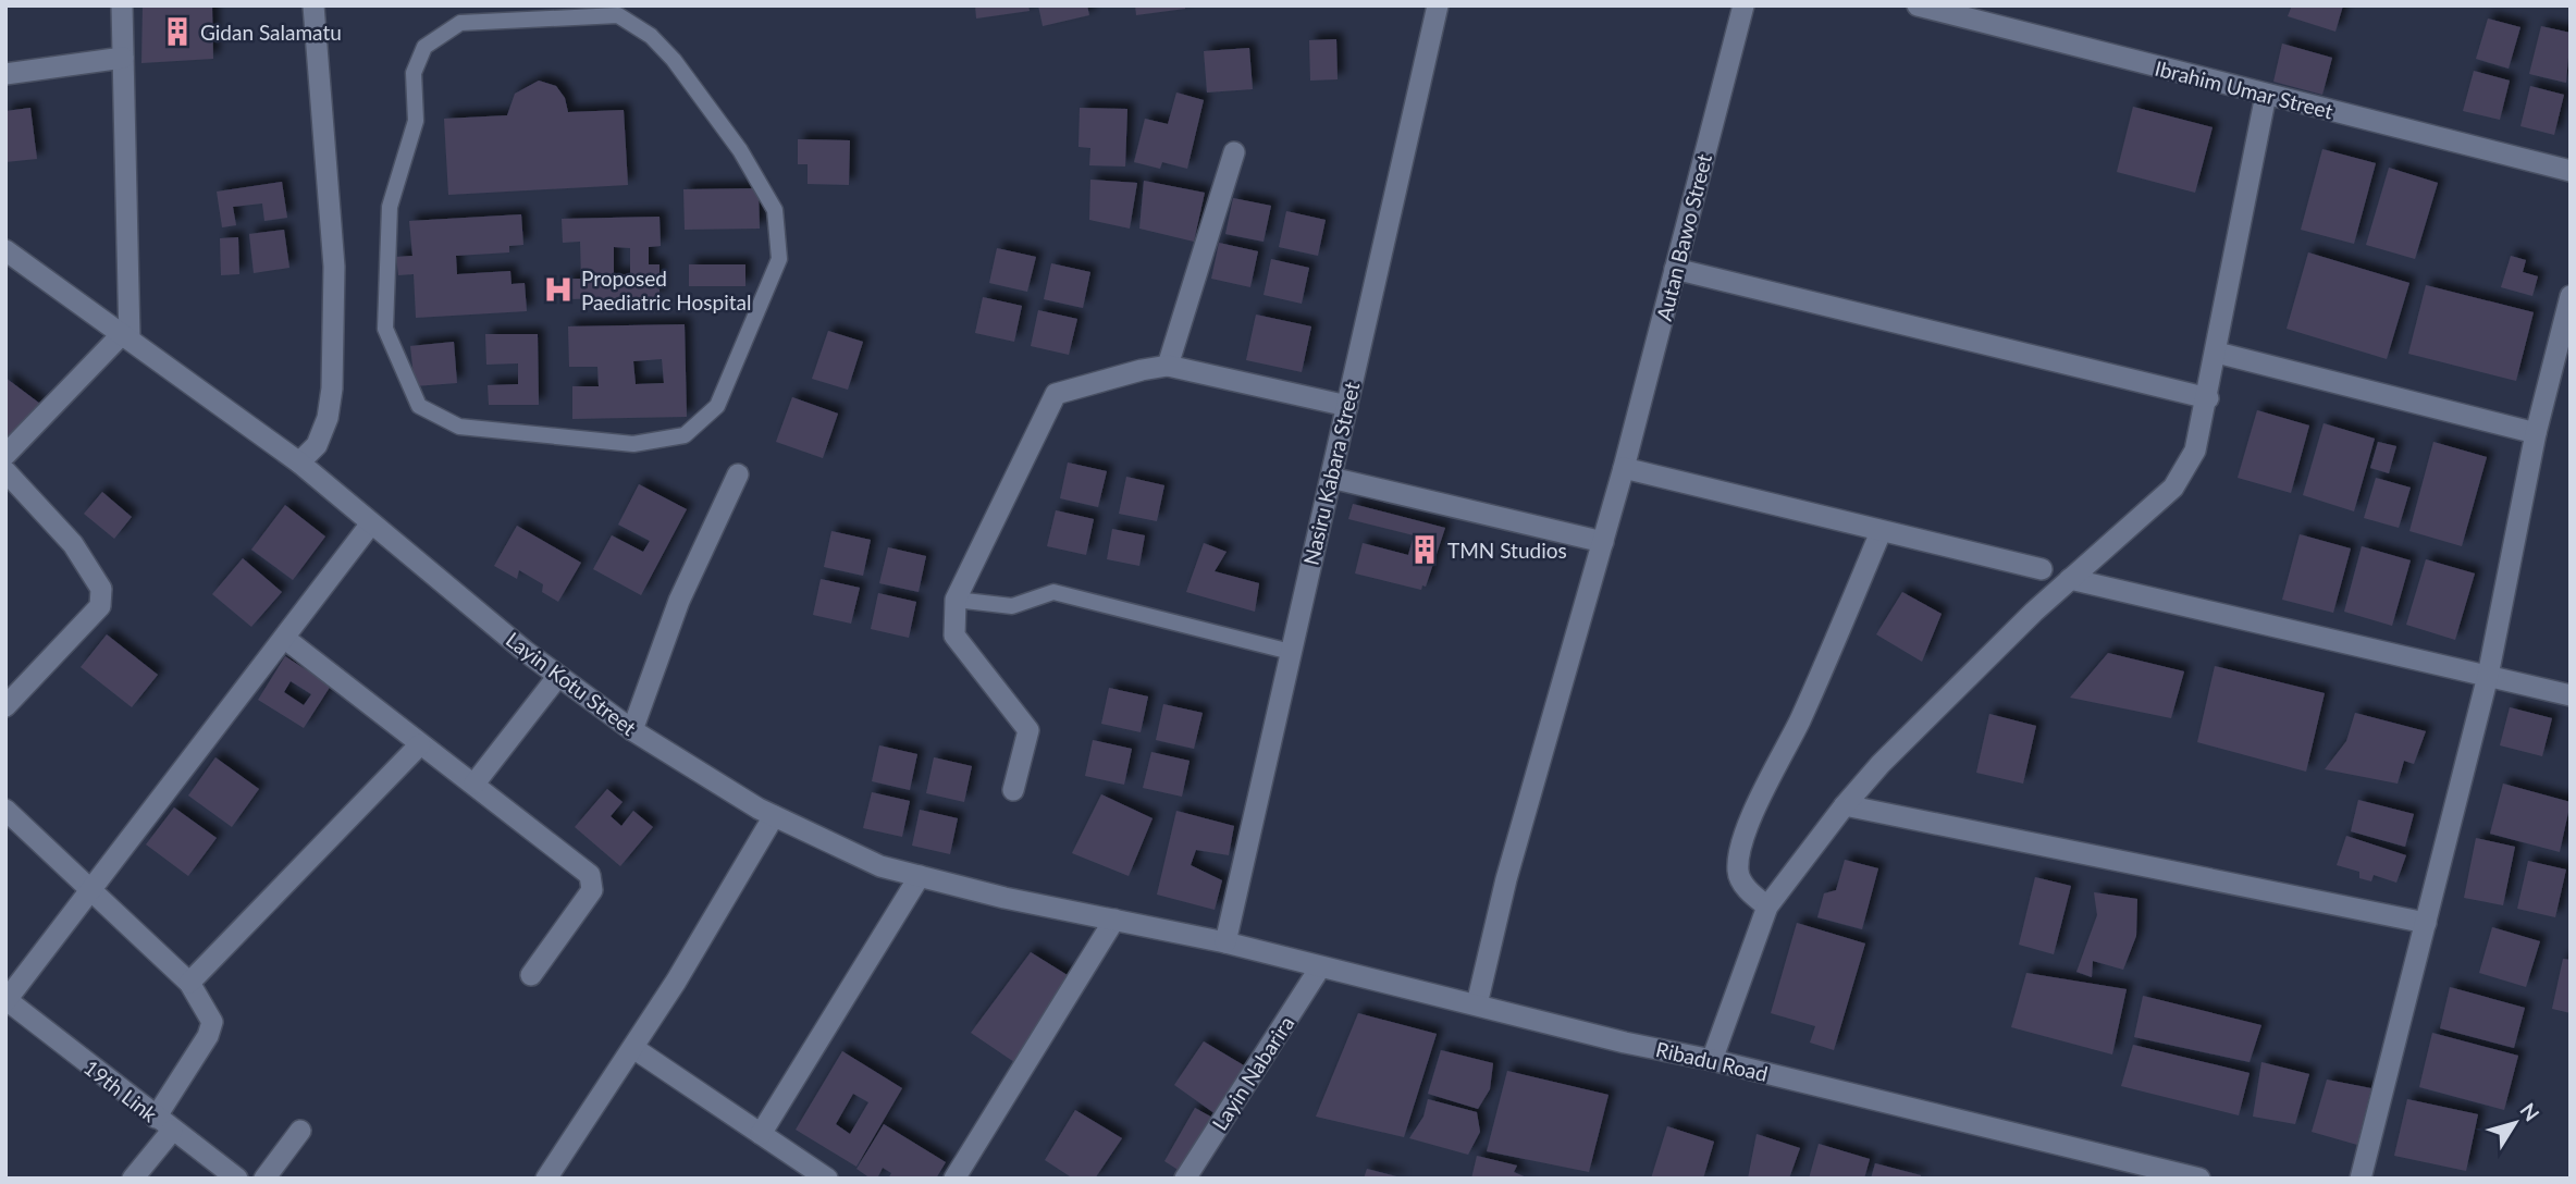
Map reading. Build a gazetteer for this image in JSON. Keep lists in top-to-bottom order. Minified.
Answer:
{"streets":{"street":["Ibrahim Umar Street","Autan Bawo Street","Nasiru Kabara Street","Layin Kotu Street","Ribadu Road","Layin Nabarira","19th Link"]},"crossings":[["Autan Bawo Street","Ribadu Road"],["Nasiru Kabara Street","Layin Kotu Street"],["Nasiru Kabara Street","Ribadu Road"],["Layin Kotu Street","Ribadu Road"],["Ribadu Road","Layin Nabarira"]],"places":{"building":["Gidan Salamatu","TMN Studios"],"hospital":["Proposed Paediatric Hospital"]},"north":"top right"}
